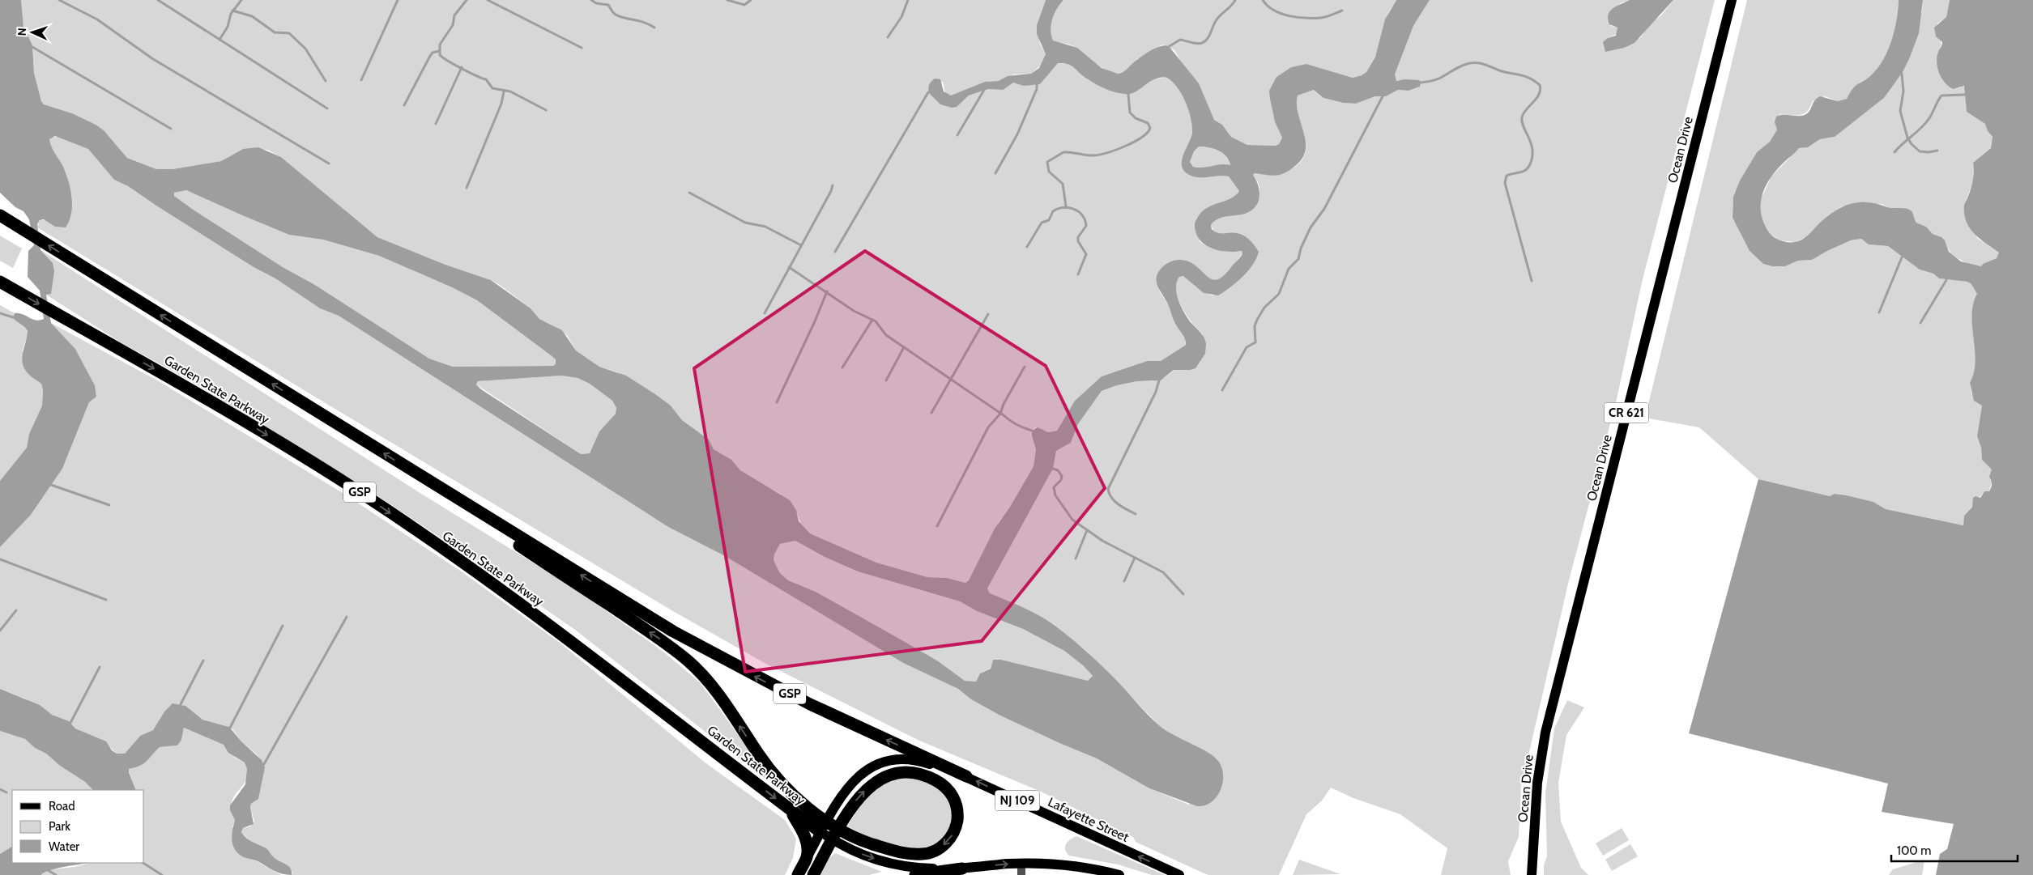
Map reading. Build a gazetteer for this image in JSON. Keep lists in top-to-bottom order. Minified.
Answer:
{"streets":{"highway":["Garden State Parkway","GSP","NJ 109"],"main road":["Ocean Drive","CR 621","Lafayette Street"]},"crossings":[["Garden State Parkway","NJ 109"],["GSP","NJ 109"],["GSP","Lafayette Street"],["NJ 109","Lafayette Street"]],"legend":["Road","Park","Water"],"scale_bar":"100 m","north":"left"}
